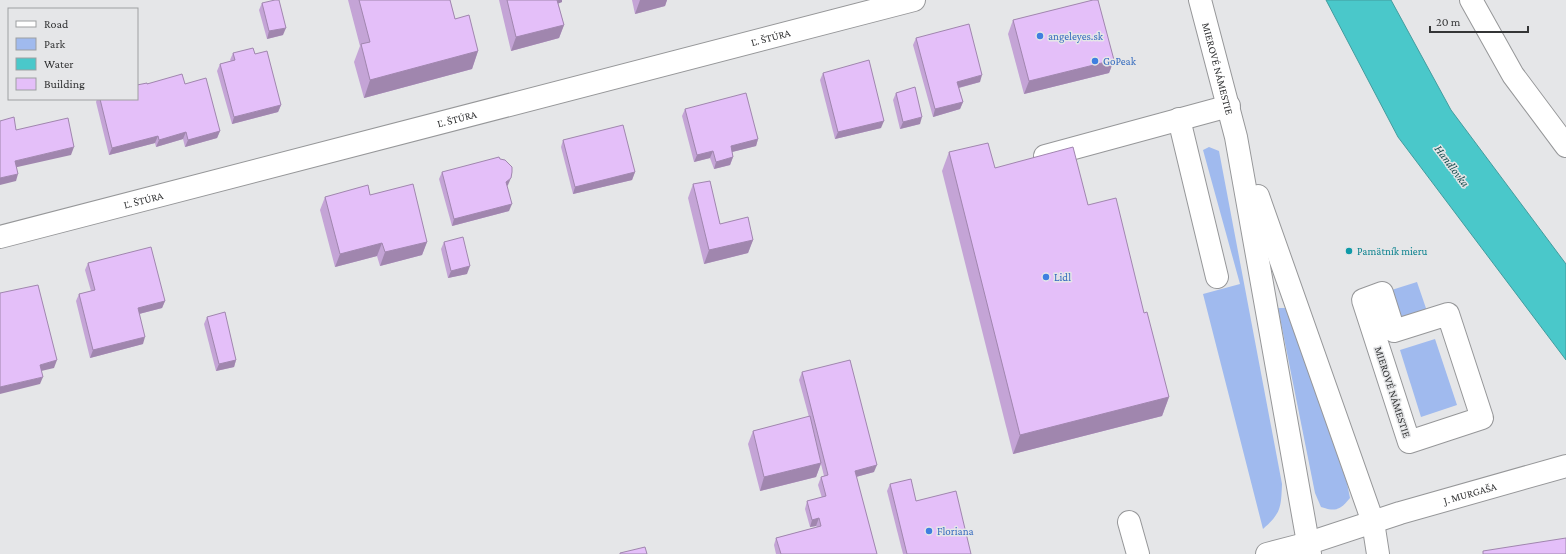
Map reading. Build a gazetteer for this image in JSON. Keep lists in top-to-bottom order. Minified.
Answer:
{"streets":{"street":["Ľ. ŠTÚRA","MIEROVÉ NÁMESTIE","J. MURGAŠA"]},"crossings":[["MIEROVÉ NÁMESTIE","J. MURGAŠA"]],"water":["Handlovka"],"places":["angeleyes.sk","GoPeak","Pamätník mieru","Lidl","Floriana"],"legend":["Road","Park","Water","Building"],"scale_bar":"20 m"}
